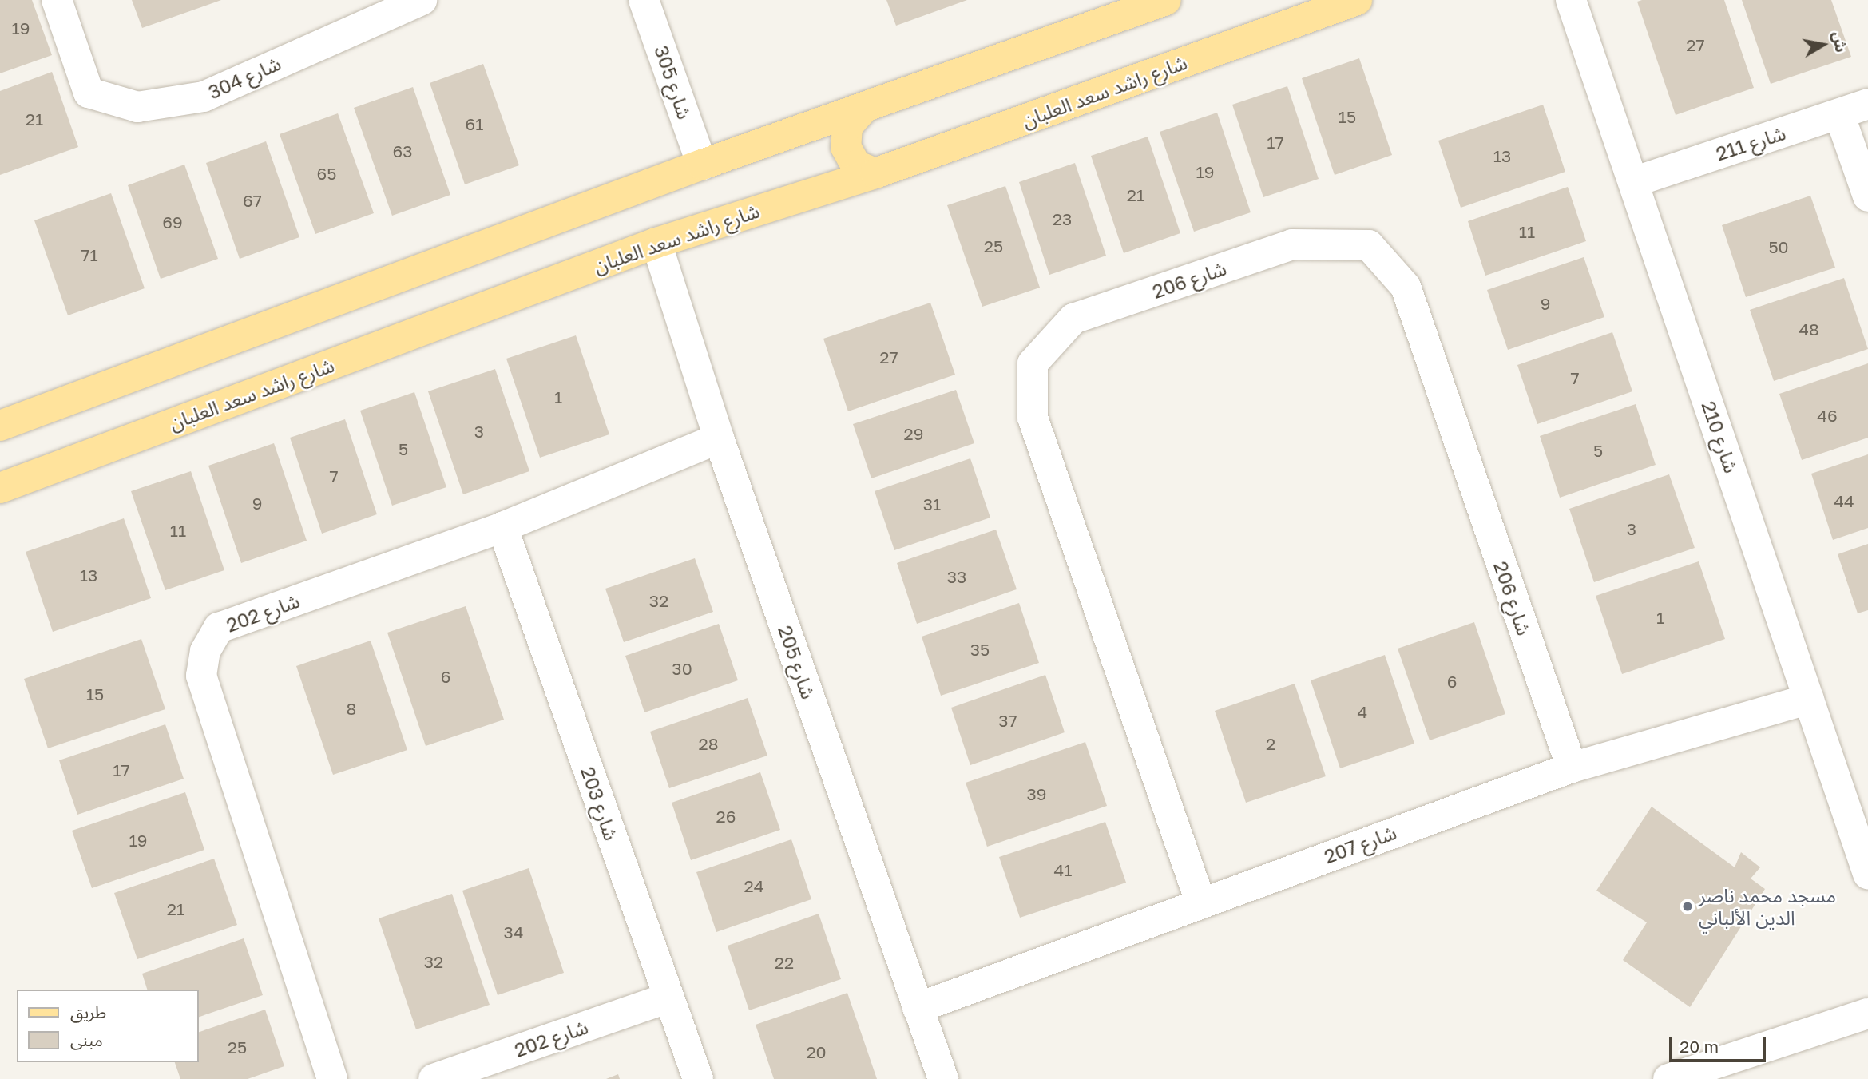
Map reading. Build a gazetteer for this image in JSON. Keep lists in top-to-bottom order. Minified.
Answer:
{"streets":{"main road":["شارع راشد سعد العلبان"],"street":["شارع 304","شارع 305","شارع 211","شارع 206","شارع 210","شارع 202","شارع 205","شارع 203","شارع 207"]},"crossings":[["شارع راشد سعد العلبان","شارع 205"],["شارع 211","شارع 210"],["شارع 206","شارع 207"],["شارع 210","شارع 207"],["شارع 202","شارع 205"],["شارع 202","شارع 203"],["شارع 205","شارع 207"]],"places":["مسجد محمد ناصر الدين الألباني"],"house_numbers":["19","27","15","21","61","17","63","13","19","65","21","67","23","69","11","25","50","71","9","48","27","7","1","46","3","29","5","5","7","44","9","31","3","11","13","33","32","1","35","30","6","6","15","8","4","37","28","2","17","39","26","19","41","24","21","34","32","22","25","20"],"legend":["طريق","مبنى"],"scale_bar":"20 m","north":"right"}
